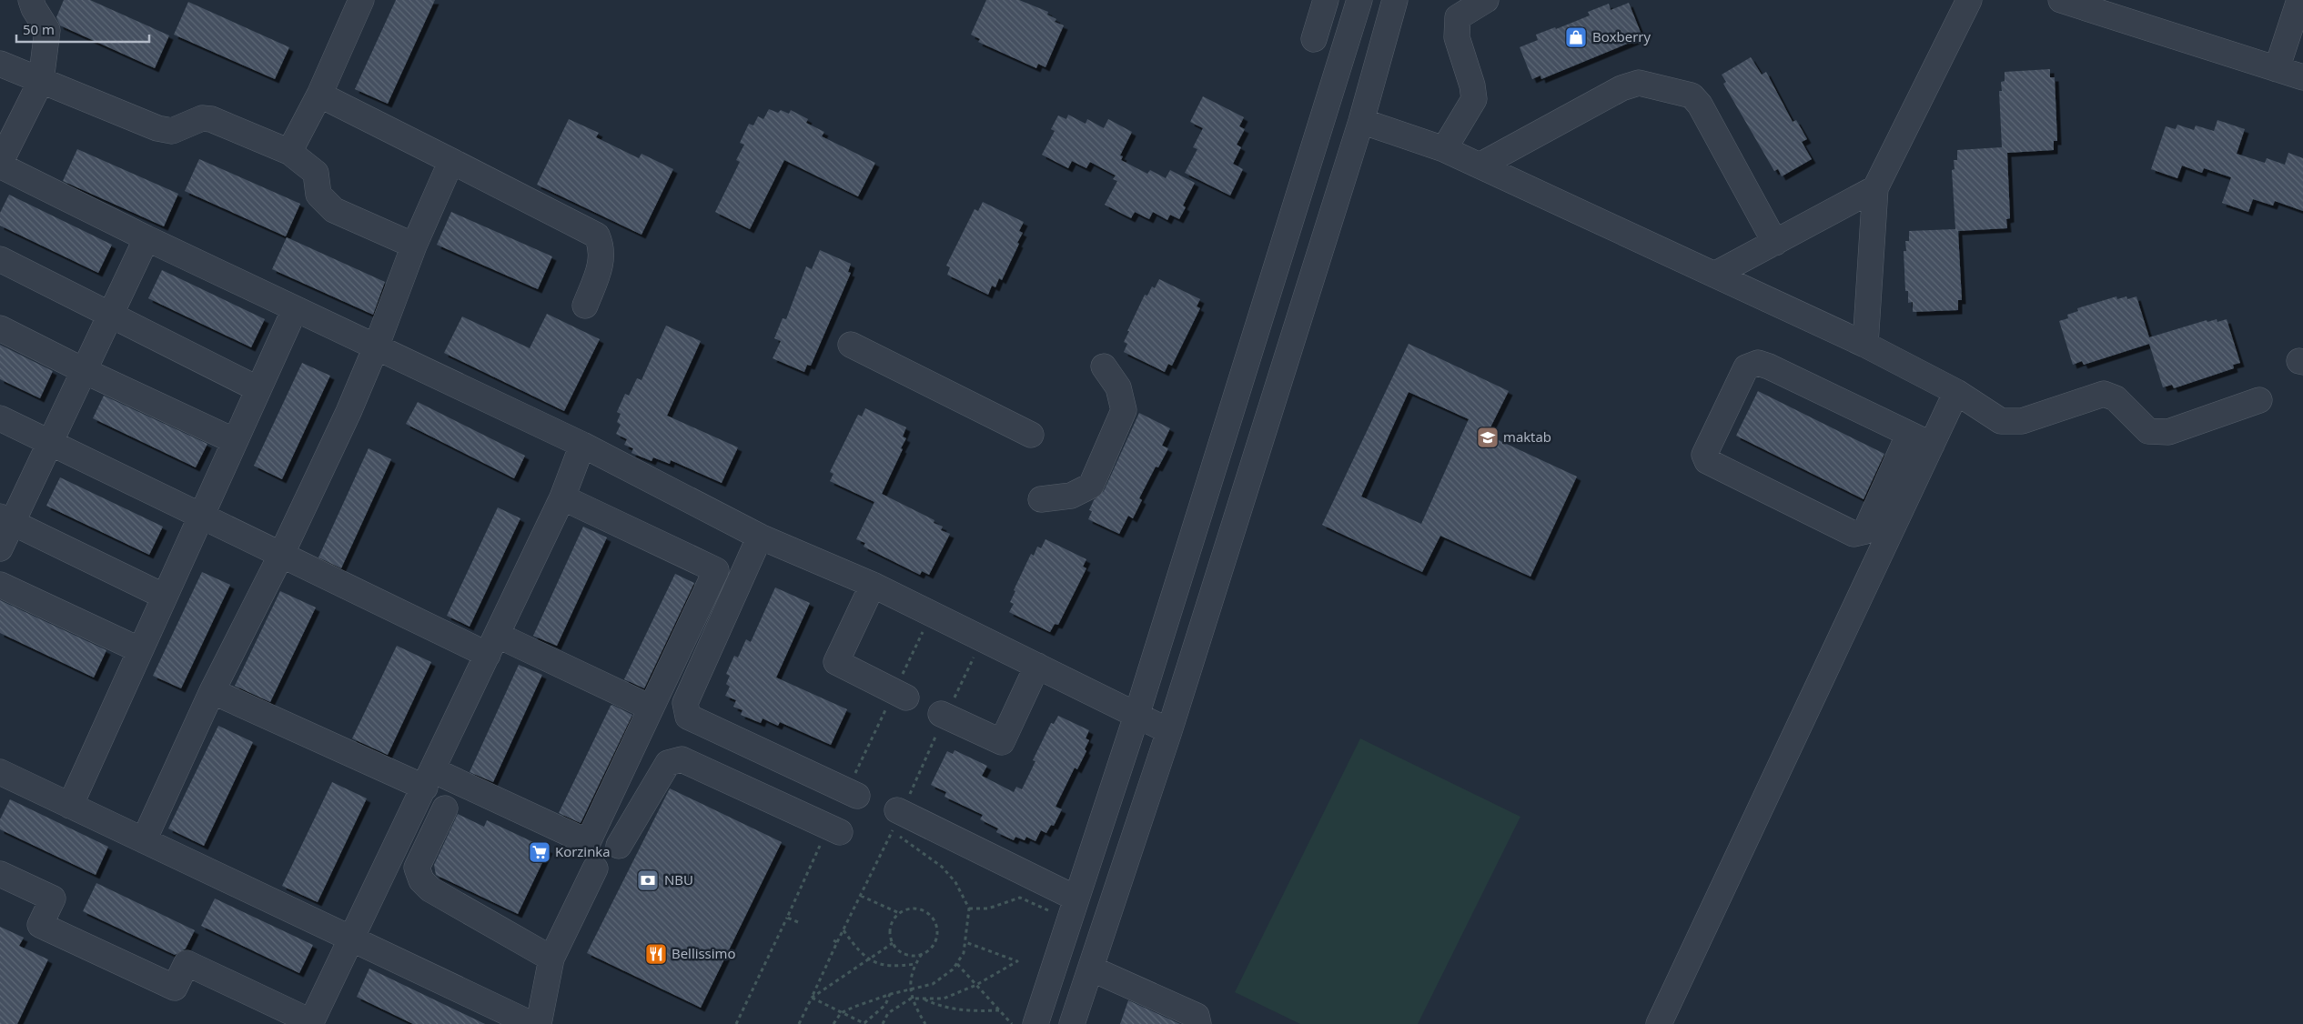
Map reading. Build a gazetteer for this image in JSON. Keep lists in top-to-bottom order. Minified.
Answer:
{"places":{"shop":["Boxberry"],"school or university":["maktab"],"supermarket":["Korzinka"],"bank":["NBU"],"restaurant":["Bellissimo"]},"scale_bar":"50 m"}
